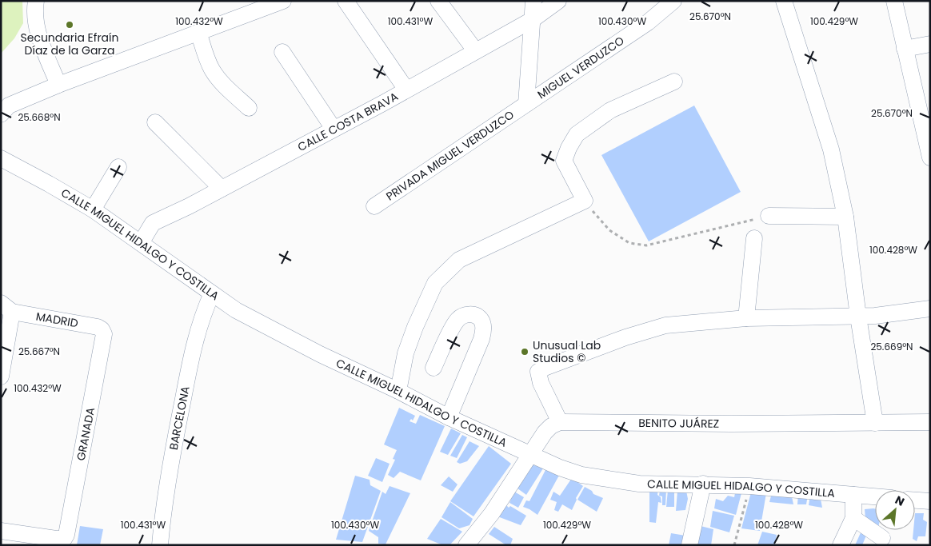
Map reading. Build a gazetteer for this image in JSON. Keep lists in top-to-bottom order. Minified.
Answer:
{"streets":{"street":["MIGUEL VERDUZCO","CALLE COSTA BRAVA","PRIVADA MIGUEL VERDUZCO","CALLE MIGUEL HIDALGO Y COSTILLA","MADRID","BARCELONA","BENITO JUÁREZ","GRANADA"]},"crossings":[["MIGUEL VERDUZCO","PRIVADA MIGUEL VERDUZCO"],["CALLE COSTA BRAVA","CALLE MIGUEL HIDALGO Y COSTILLA"],["CALLE MIGUEL HIDALGO Y COSTILLA","BARCELONA"],["MADRID","GRANADA"]],"places":["Secundaria Efraín Díaz de la Garza","Unusual Lab Studios ©"],"north":"top right","coordinates":["25.670°N","100.432°W","100.431°W","100.430°W","100.429°W","25.668°N","100.428°W","25.669°N","25.667°N"]}
